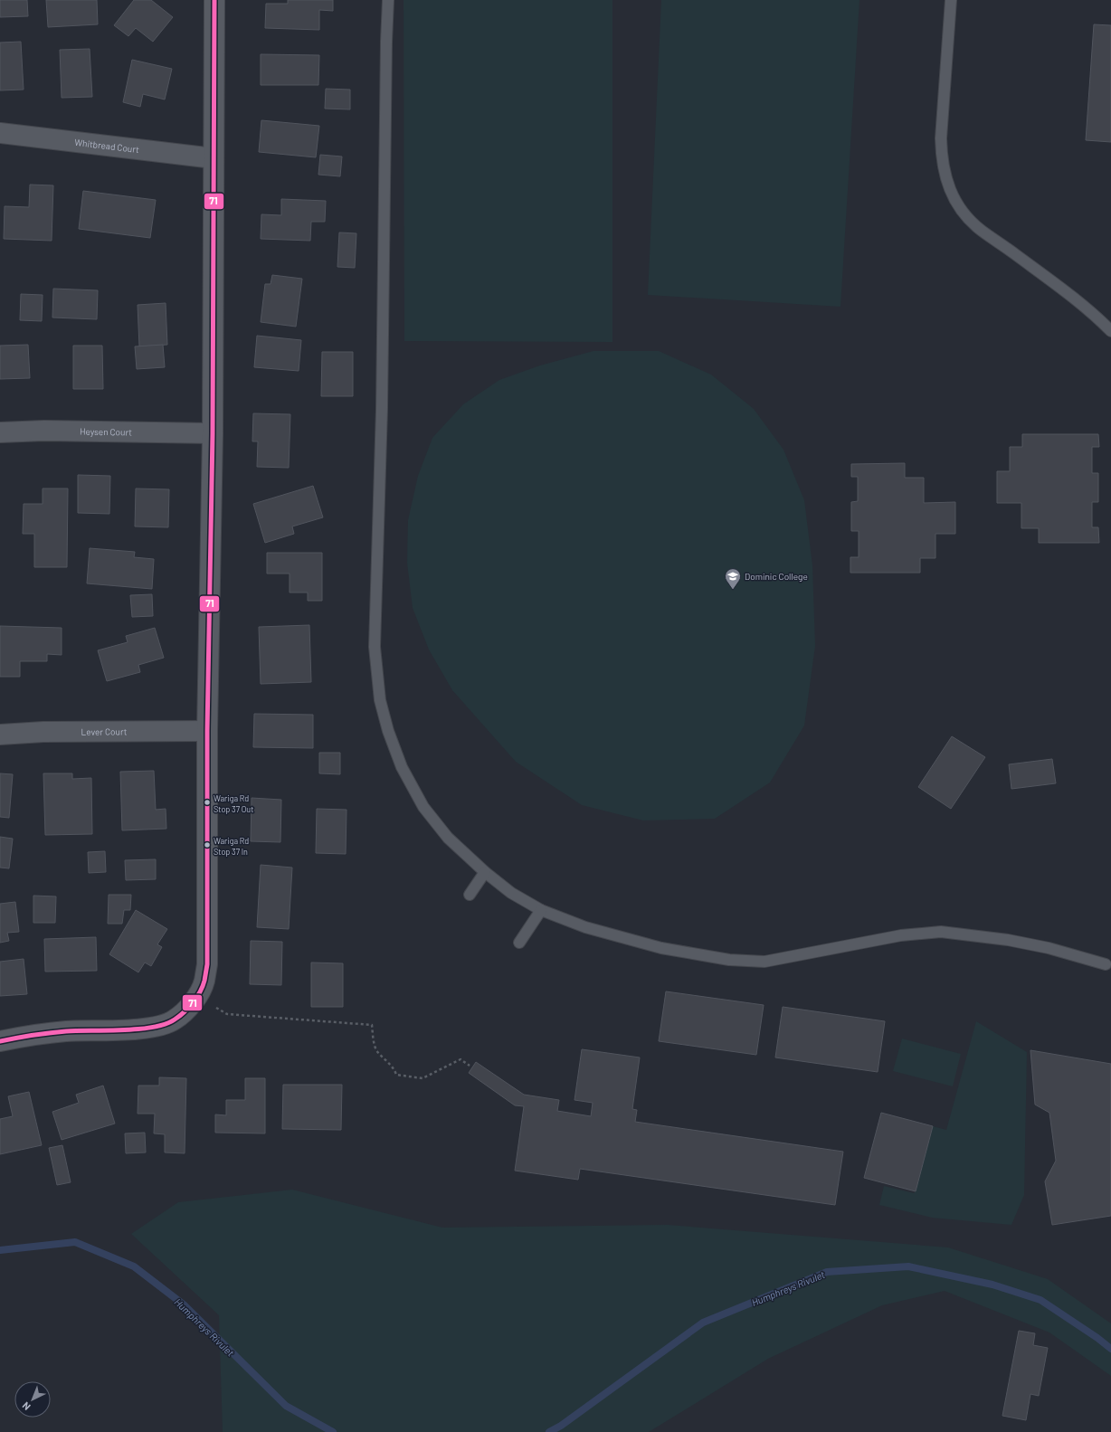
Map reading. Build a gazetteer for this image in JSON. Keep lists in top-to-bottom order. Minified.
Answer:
{"streets":{"street":["Whitbread Court","Heysen Court","Lever Court"]},"water":["Humphreys Rivulet"],"places":{"school or university":["Dominic College"],"other":["Wariga Rd Stop 37 Out","Wariga Rd Stop 37 In"]},"lines":["transit line 71"],"north":"bottom left"}
